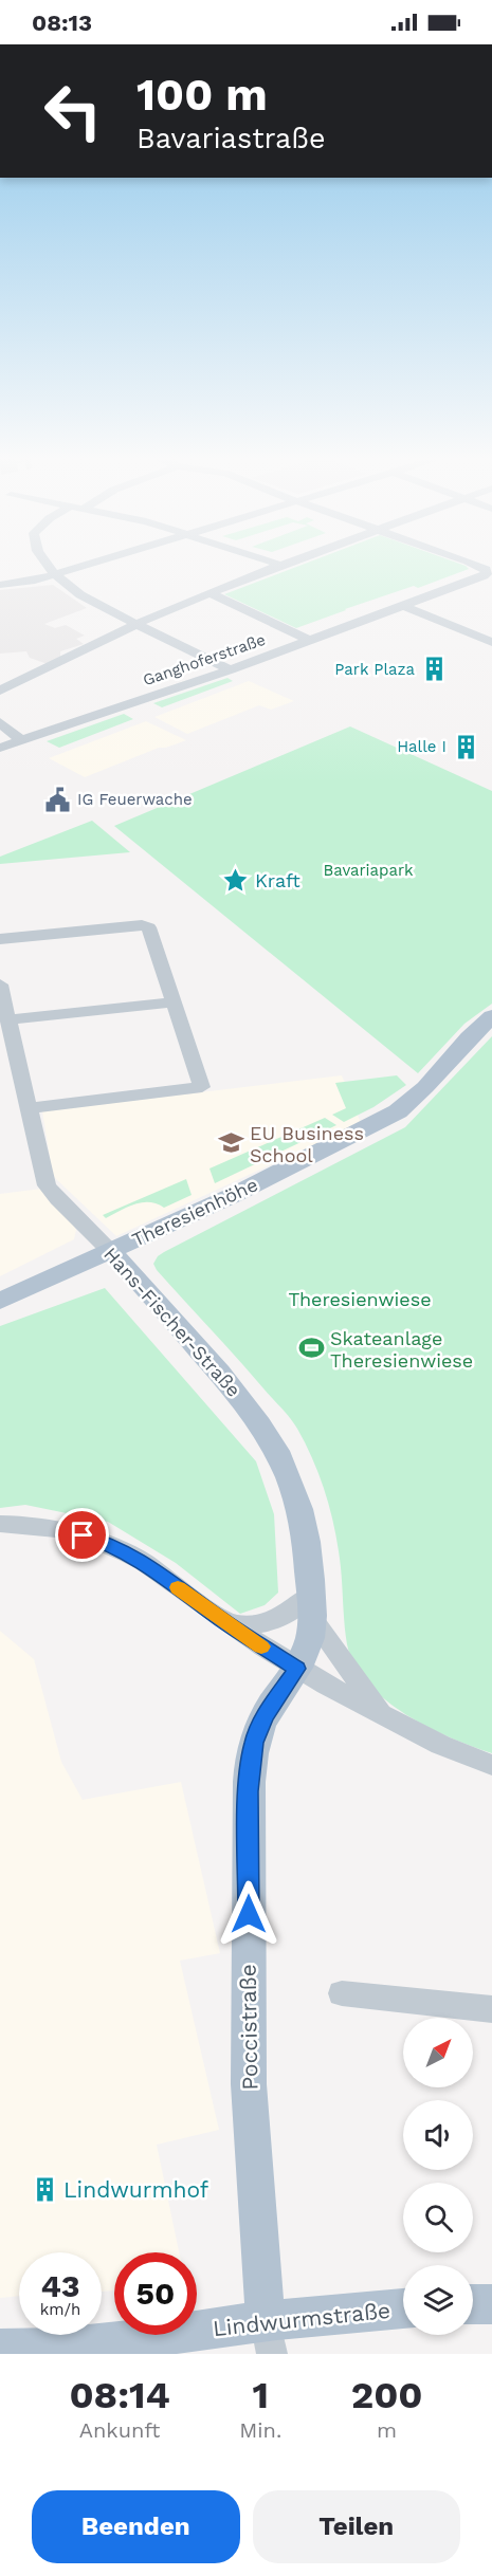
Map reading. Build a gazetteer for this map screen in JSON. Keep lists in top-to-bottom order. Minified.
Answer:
{"streets":{"main road":["Theresienhöhe","Hans-Fischer-Straße","Poccistraße","Lindwurmstraße"],"street":["Ganghoferstraße"]},"crossings":[["Theresienhöhe","Hans-Fischer-Straße"],["Hans-Fischer-Straße","Poccistraße"],["Poccistraße","Lindwurmstraße"]],"parks":["Bavariapark","Theresienwiese"],"places":{"building":["Park Plaza","Halle I","Lindwurmhof"],"public building":["IG Feuerwache"],"place":["Kraft"],"school or university":["EU Business School"],"sports":["Skateanlage Theresienwiese"]},"north":"top right","page":{"status":"08:13","turn":["100 m","Bavariastraße"],"speed":"43 km/h","limit":"50","eta":["08:14","Ankunft","1","Min.","200","m"],"buttons":["Beenden","Teilen"]}}
